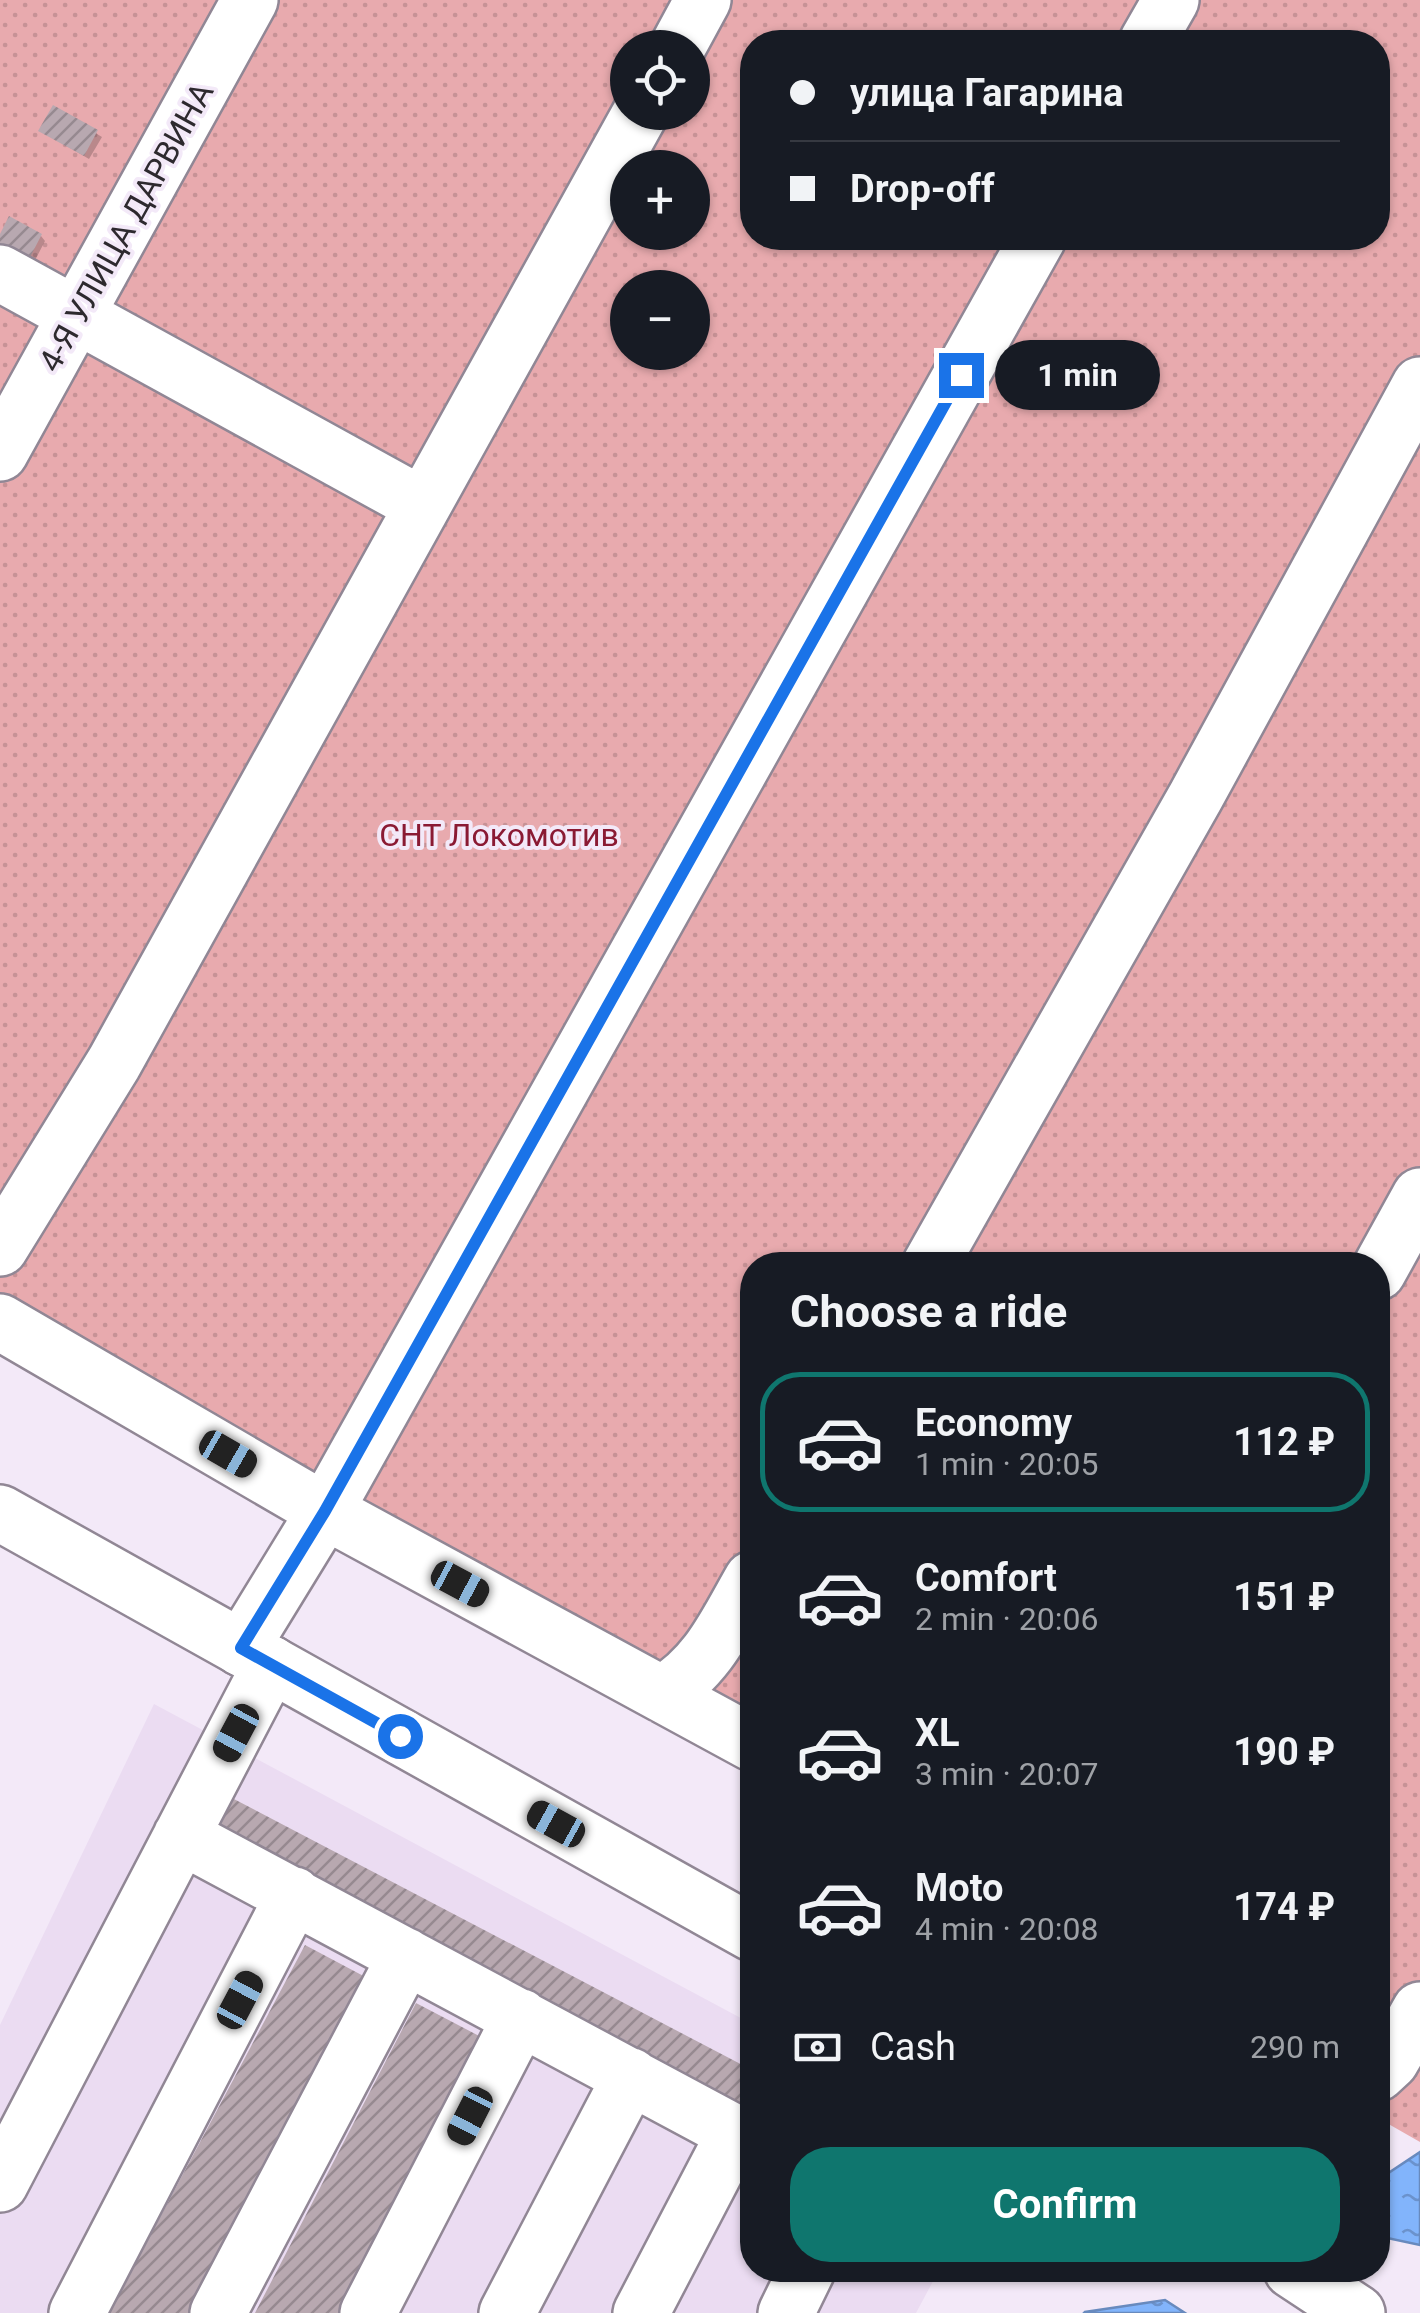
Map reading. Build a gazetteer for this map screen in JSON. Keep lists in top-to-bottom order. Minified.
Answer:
{"streets":{"street":["4-Я УЛИЦА ДАРВИНА"]},"parks":["СНТ Локомотив"],"page":{"map_buttons":["+","−"],"banner":["улица Гагарина","Drop-off"],"bubble":"1 min","heading":"Choose a ride","list":[{"name":"Economy","note":"1 min · 20:05","value":"112 ₽"},{"name":"Comfort","note":"2 min · 20:06","value":"151 ₽"},{"name":"XL","note":"3 min · 20:07","value":"190 ₽"},{"name":"Moto","note":"4 min · 20:08","value":"174 ₽"}],"pay":["Cash","290 m"],"buttons":"Confirm"}}
